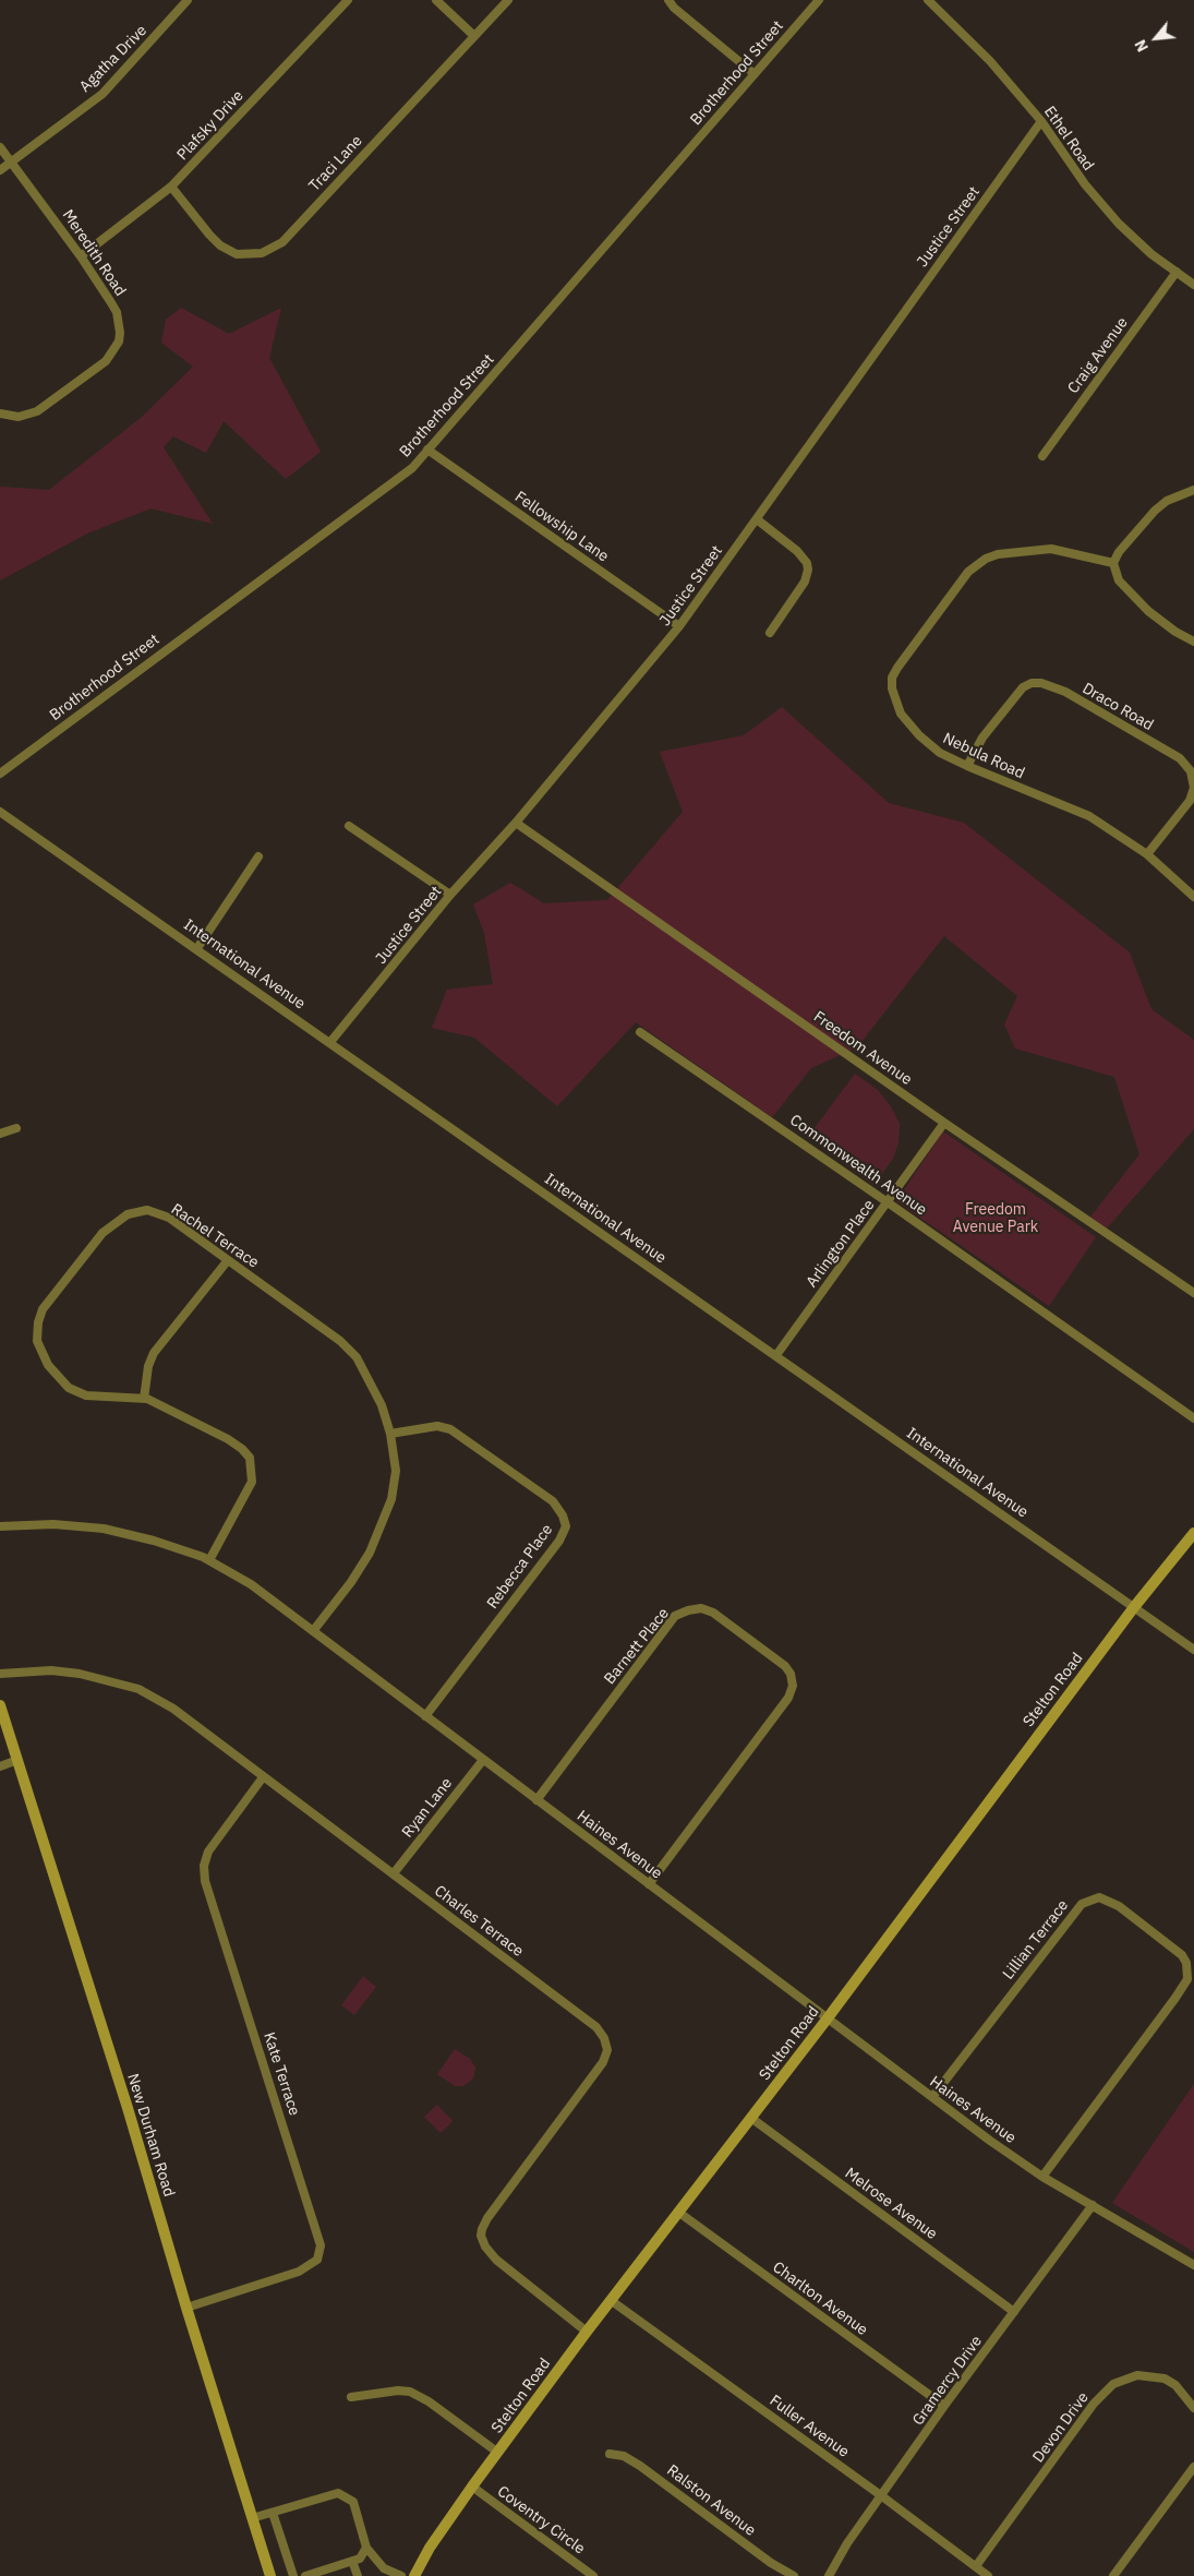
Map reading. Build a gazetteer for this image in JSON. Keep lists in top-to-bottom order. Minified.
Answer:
{"streets":{"main road":["Stelton Road","New Durham Road"],"street":["Agatha Drive","Brotherhood Street","Plafsky Drive","Ethel Road","Traci Lane","Justice Street","Meredith Road","Craig Avenue","Fellowship Lane","Draco Road","Nebula Road","International Avenue","Freedom Avenue","Commonwealth Avenue","Rachel Terrace","Arlington Place","Rebecca Place","Barnett Place","Ryan Lane","Haines Avenue","Charles Terrace","Lillian Terrace","Kate Terrace","Melrose Avenue","Charlton Avenue","Gramercy Drive","Fuller Avenue","Devon Drive","Ralston Avenue","Coventry Circle"]},"crossings":[["Agatha Drive","Meredith Road"],["Brotherhood Street","Fellowship Lane"],["Plafsky Drive","Traci Lane"],["Plafsky Drive","Meredith Road"],["Ethel Road","Justice Street"],["Ethel Road","Craig Avenue"],["Justice Street","Fellowship Lane"],["Justice Street","International Avenue"],["Justice Street","Freedom Avenue"],["Draco Road","Nebula Road"],["International Avenue","Arlington Place"],["International Avenue","Stelton Road"],["Freedom Avenue","Arlington Place"],["Commonwealth Avenue","Arlington Place"],["Rachel Terrace","Rebecca Place"],["Rachel Terrace","Haines Avenue"],["Rebecca Place","Haines Avenue"],["Barnett Place","Haines Avenue"],["Stelton Road","Haines Avenue"],["Stelton Road","Charles Terrace"],["Stelton Road","Melrose Avenue"],["Stelton Road","Charlton Avenue"],["Stelton Road","Fuller Avenue"],["Stelton Road","Coventry Circle"],["Ryan Lane","Haines Avenue"],["Ryan Lane","Charles Terrace"],["Haines Avenue","Lillian Terrace"],["Haines Avenue","Gramercy Drive"],["Charles Terrace","Kate Terrace"],["Kate Terrace","New Durham Road"],["Melrose Avenue","Gramercy Drive"],["Charlton Avenue","Gramercy Drive"],["Gramercy Drive","Fuller Avenue"],["Fuller Avenue","Devon Drive"]],"parks":["Freedom Avenue Park"],"north":"bottom left"}
